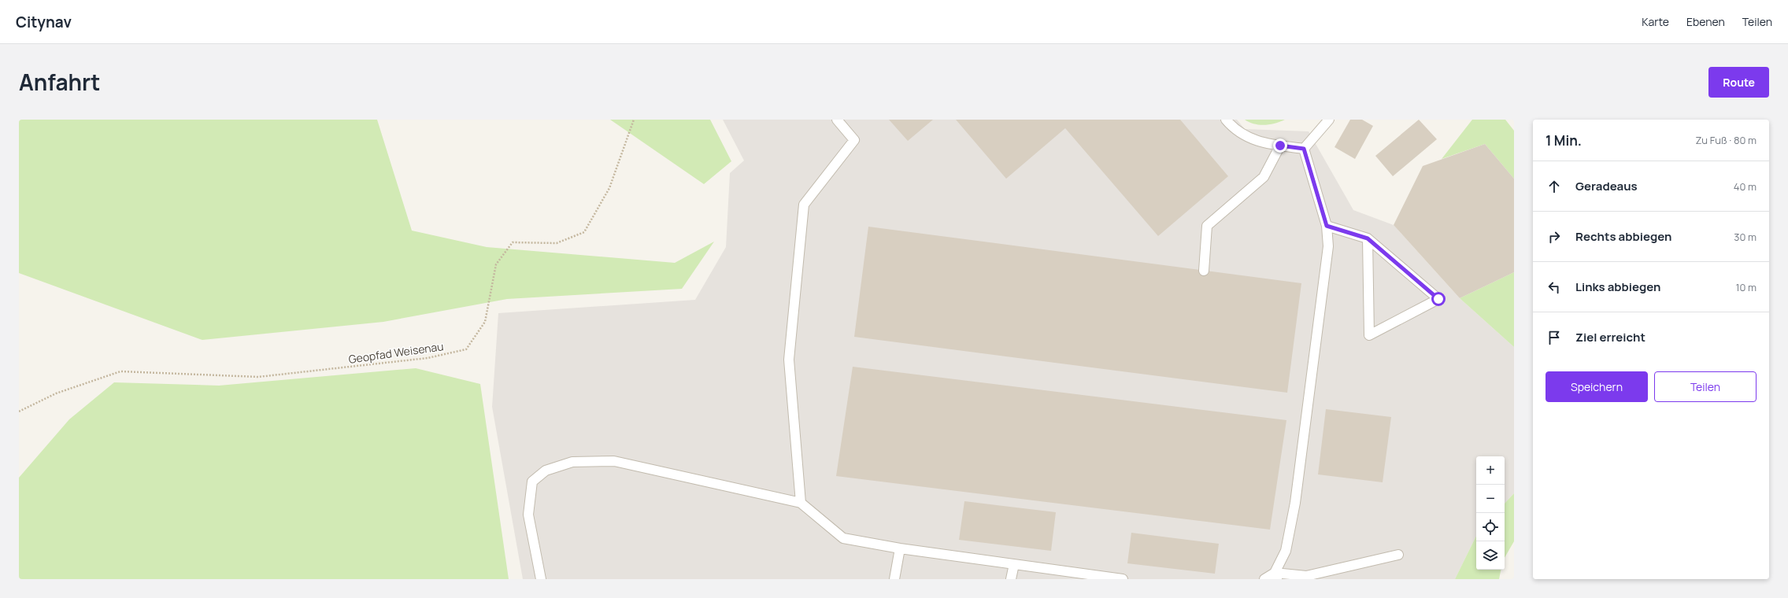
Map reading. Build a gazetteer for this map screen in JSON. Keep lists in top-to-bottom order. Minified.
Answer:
{"streets":{"path":["Geopfad Weisenau"]},"page":{"header":"Citynav","nav":["Karte","Ebenen","Teilen"],"title":"Anfahrt","buttons":["Route",["Speichern","Teilen"]],"heading":["1 Min.","Zu Fuß · 80 m"],"list":[["Geradeaus","40 m"],["Rechts abbiegen","30 m"],["Links abbiegen","10 m"],"Ziel erreicht"],"map_buttons":["+","−"]}}
